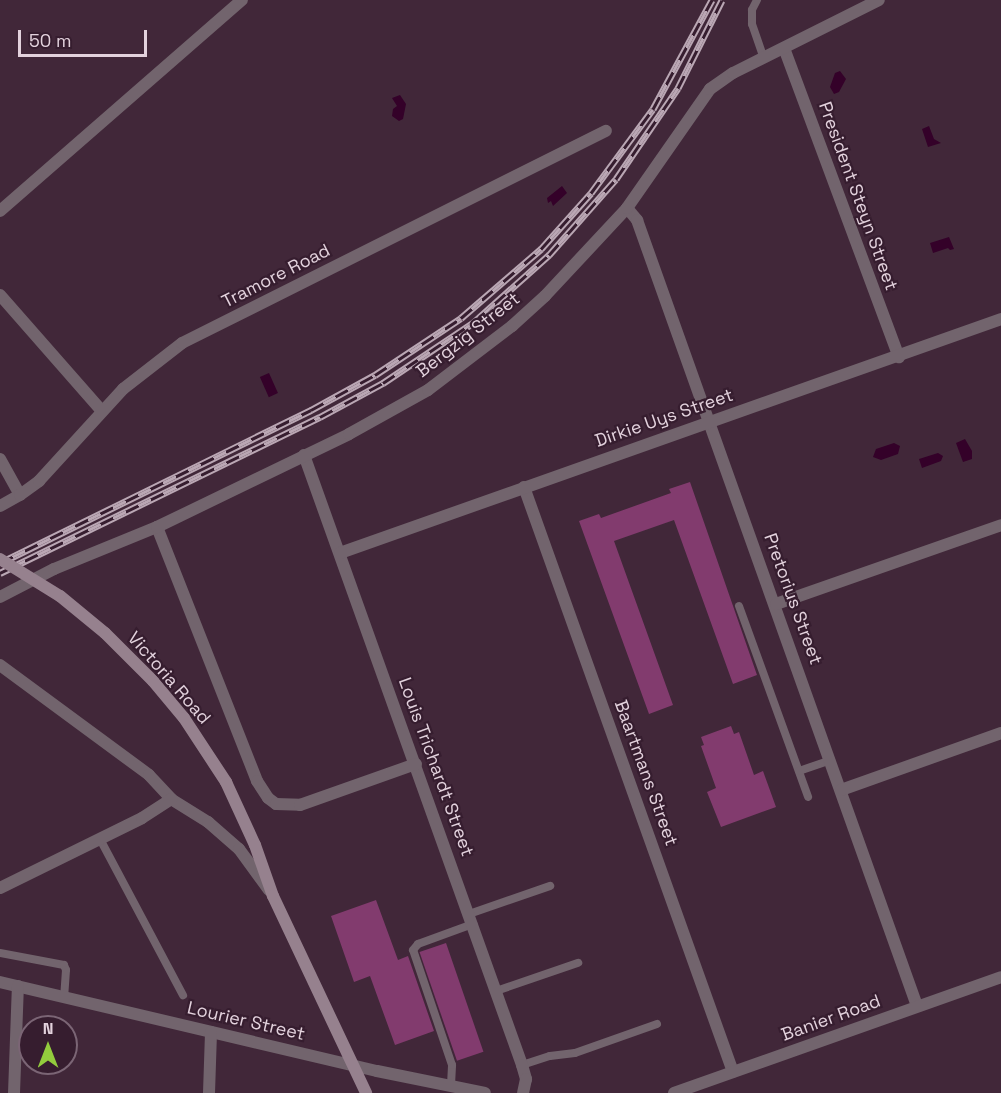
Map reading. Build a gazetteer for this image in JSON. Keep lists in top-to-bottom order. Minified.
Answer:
{"streets":{"street":["President Steyn Street","Tramore Road","Bergzig Street","Dirkie Uys Street","Pretorius Street","Victoria Road","Louis Trichardt Street","Baartmans Street","Banier Road","Lourier Street"]},"crossings":[["President Steyn Street","Bergzig Street"],["President Steyn Street","Dirkie Uys Street"],["Bergzig Street","Pretorius Street"],["Bergzig Street","Louis Trichardt Street"],["Dirkie Uys Street","Pretorius Street"],["Dirkie Uys Street","Louis Trichardt Street"],["Dirkie Uys Street","Baartmans Street"],["Pretorius Street","Banier Road"],["Victoria Road","Lourier Street"],["Baartmans Street","Banier Road"]],"scale_bar":"50 m","north":"top"}
